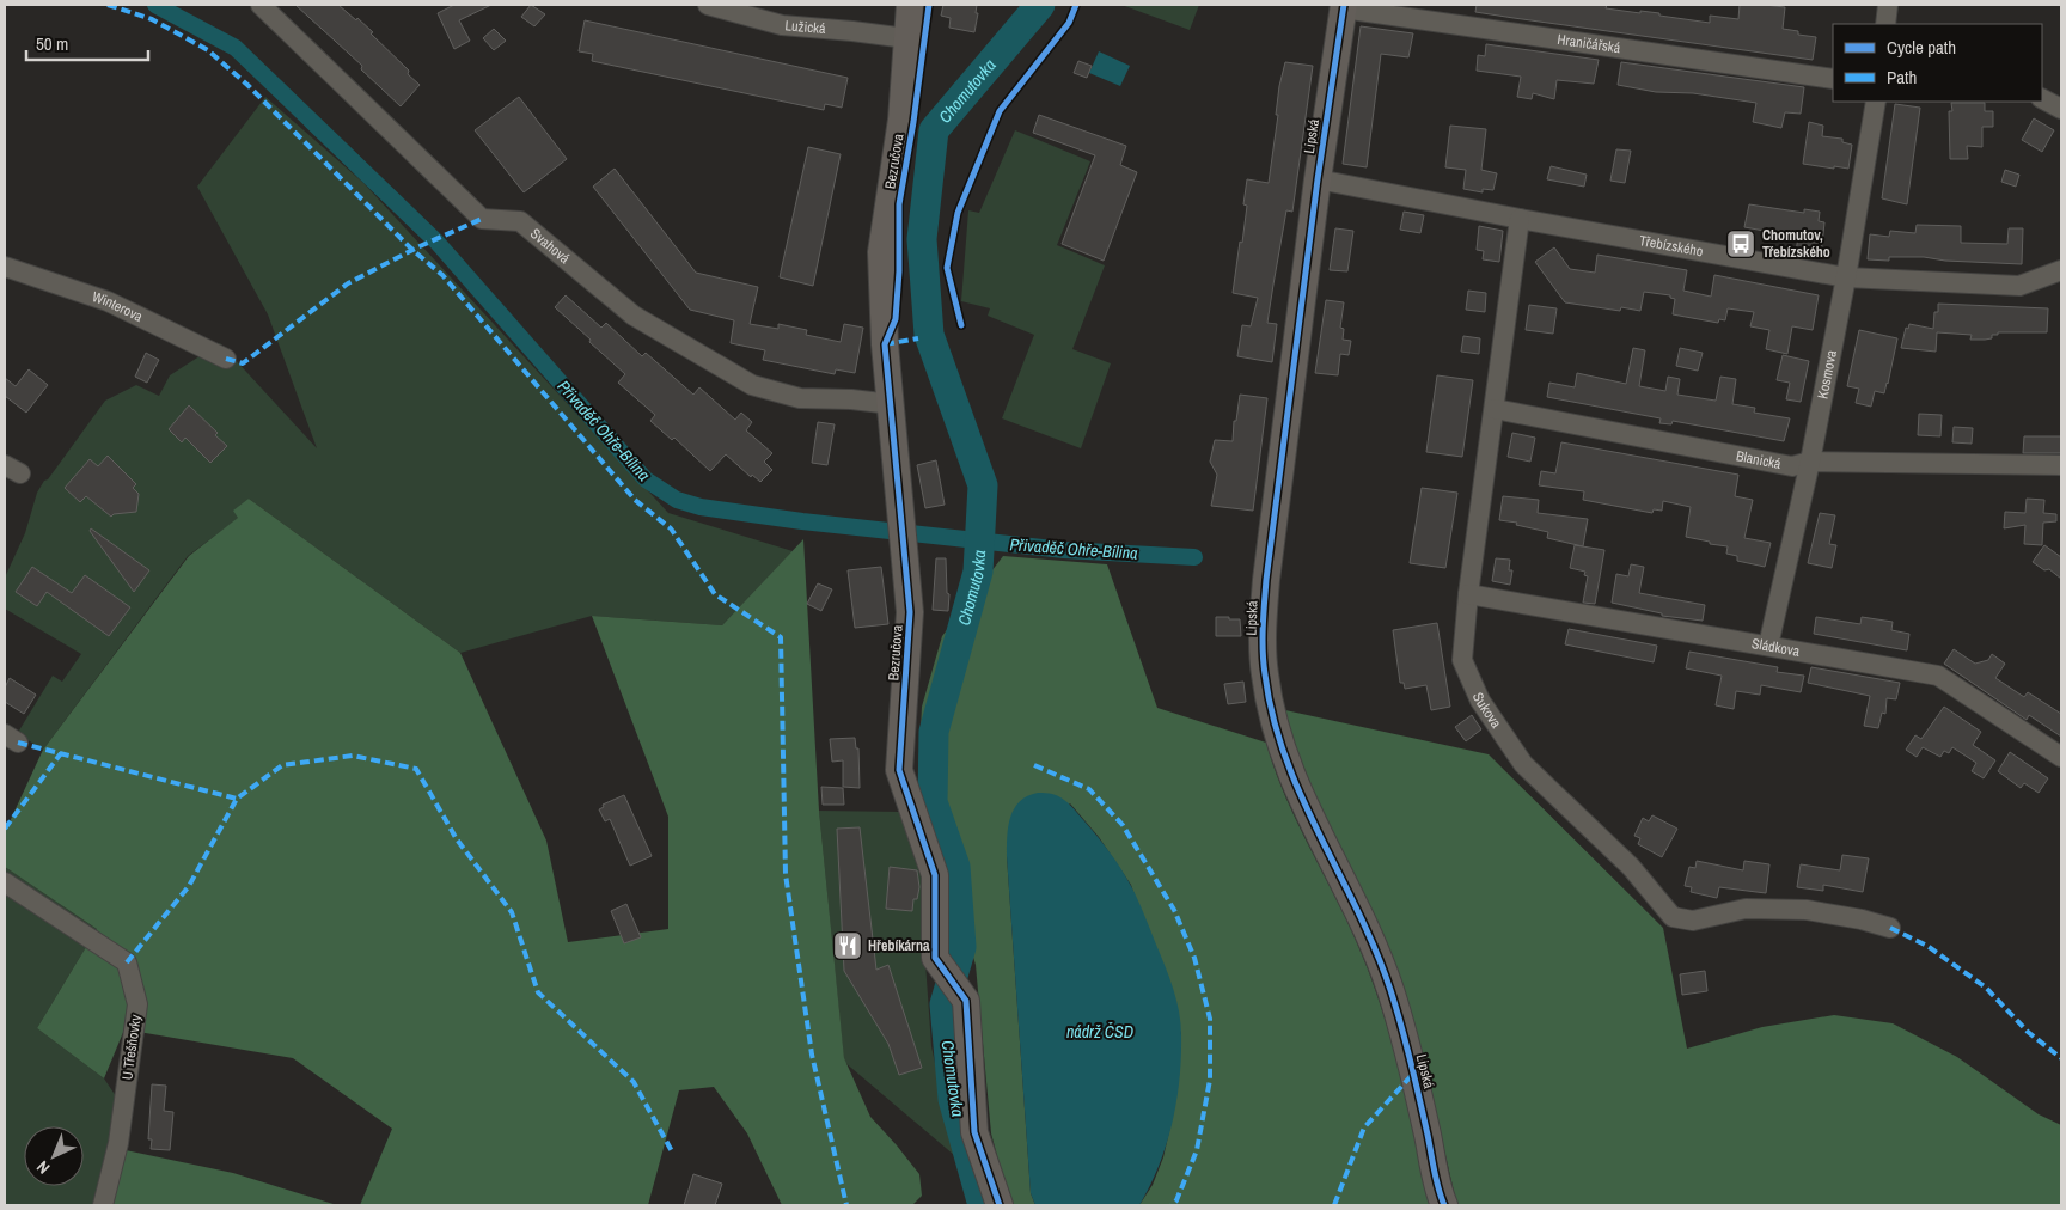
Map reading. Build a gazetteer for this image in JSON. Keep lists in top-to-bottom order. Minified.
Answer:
{"streets":{"street":["Lužická","Hraničářská","Lipská","Bezručova","Třebízského","Svahová","Winterova","Kosmova","Blanická","Sládkova","Sukova","U Třešňovky"]},"crossings":[["Lužická","Bezručova"],["Hraničářská","Lipská"],["Lipská","Třebízského"],["Bezručova","Svahová"],["Třebízského","Kosmova"],["Třebízského","Sukova"],["Kosmova","Blanická"],["Kosmova","Sládkova"],["Blanická","Sukova"],["Sládkova","Sukova"]],"water":["Chomutovka","Přivaděč Ohře-Bílina","nádrž ČSD"],"places":{"bus stop":["Chomutov, Třebízského"],"restaurant":["Hřebíkárna"]},"legend":["Cycle path","Path"],"scale_bar":"50 m","north":"bottom left"}
